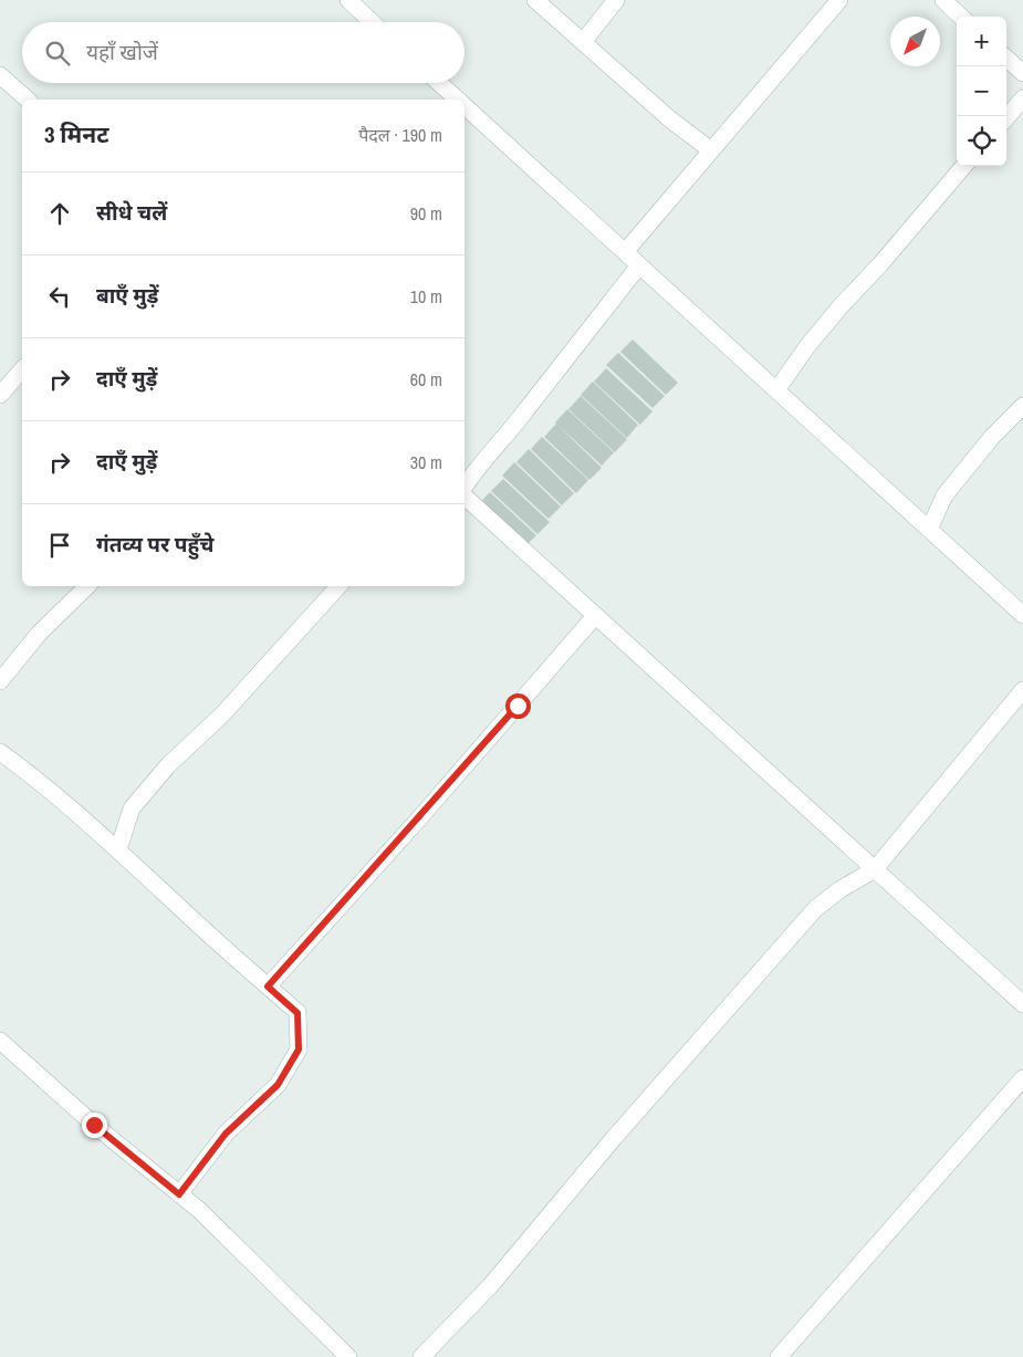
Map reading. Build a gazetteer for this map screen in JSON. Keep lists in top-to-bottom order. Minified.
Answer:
{"north":"bottom left","page":{"map_buttons":["+","−"],"search":"यहाँ खोजें","heading":["3 मिनट","पैदल · 190 m"],"list":[["सीधे चलें","90 m"],["बाएँ मुड़ें","10 m"],["दाएँ मुड़ें","60 m"],["दाएँ मुड़ें","30 m"],"गंतव्य पर पहुँचे"]}}
